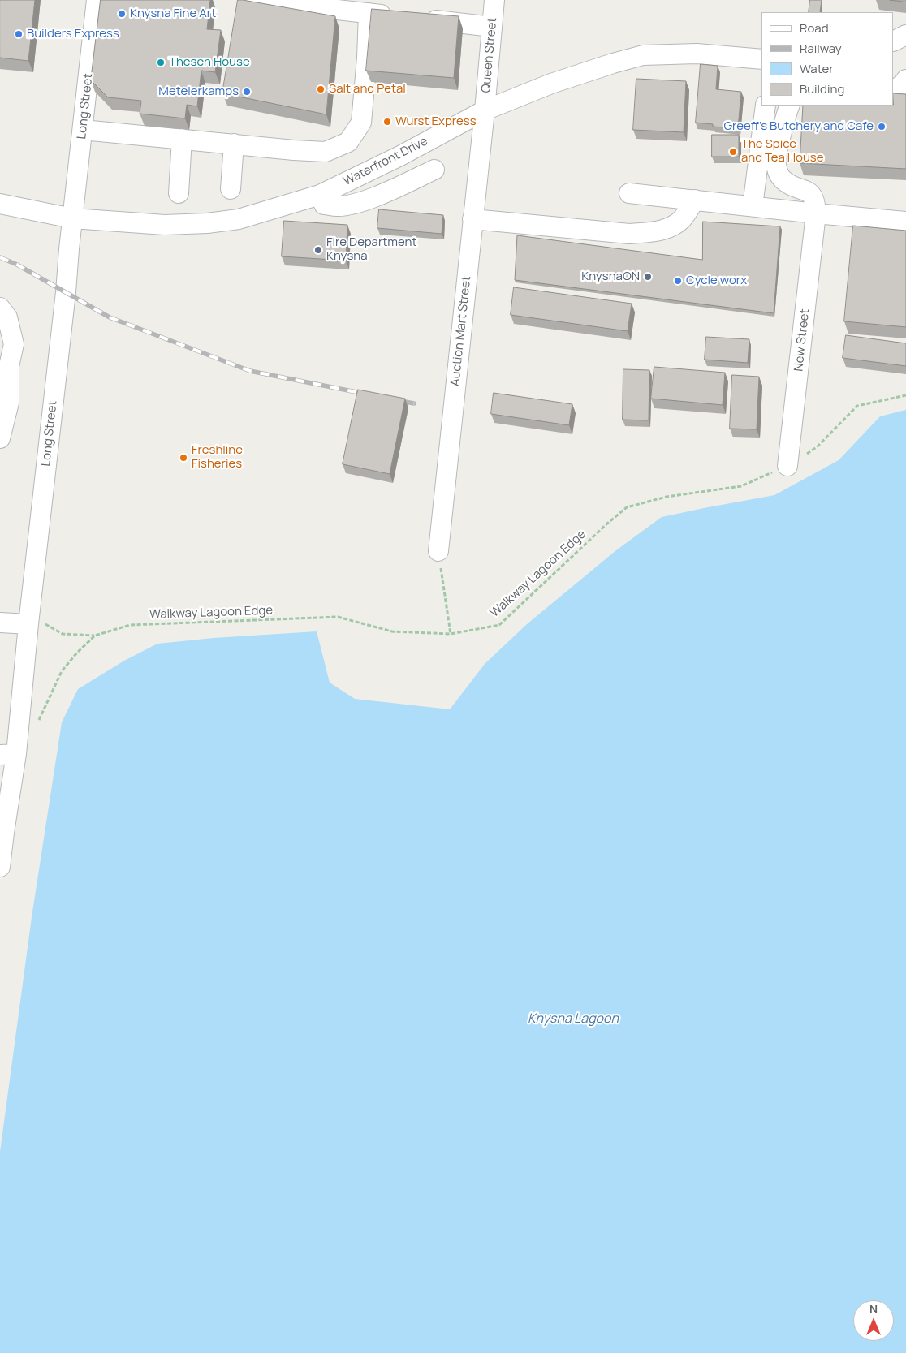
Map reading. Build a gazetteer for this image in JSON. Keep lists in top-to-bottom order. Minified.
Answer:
{"streets":{"street":["Queen Street","Long Street","Waterfront Drive","Auction Mart Street","New Street"],"path":["Walkway Lagoon Edge"]},"crossings":[["Queen Street","Waterfront Drive"],["Queen Street","Auction Mart Street"],["Long Street","Waterfront Drive"],["Waterfront Drive","Auction Mart Street"],["New Street","Walkway Lagoon Edge"]],"water":["Knysna Lagoon"],"places":["Knysna Fine Art","Builders Express","Thesen House","Salt and Petal","Metelerkamps","Wurst Express","Greeff's Butchery and Cafe","The Spice and Tea House","Fire Department Knysna","KnysnaON","Cycle worx","Freshline Fisheries"],"legend":["Road","Railway","Water","Building"],"north":"top"}
